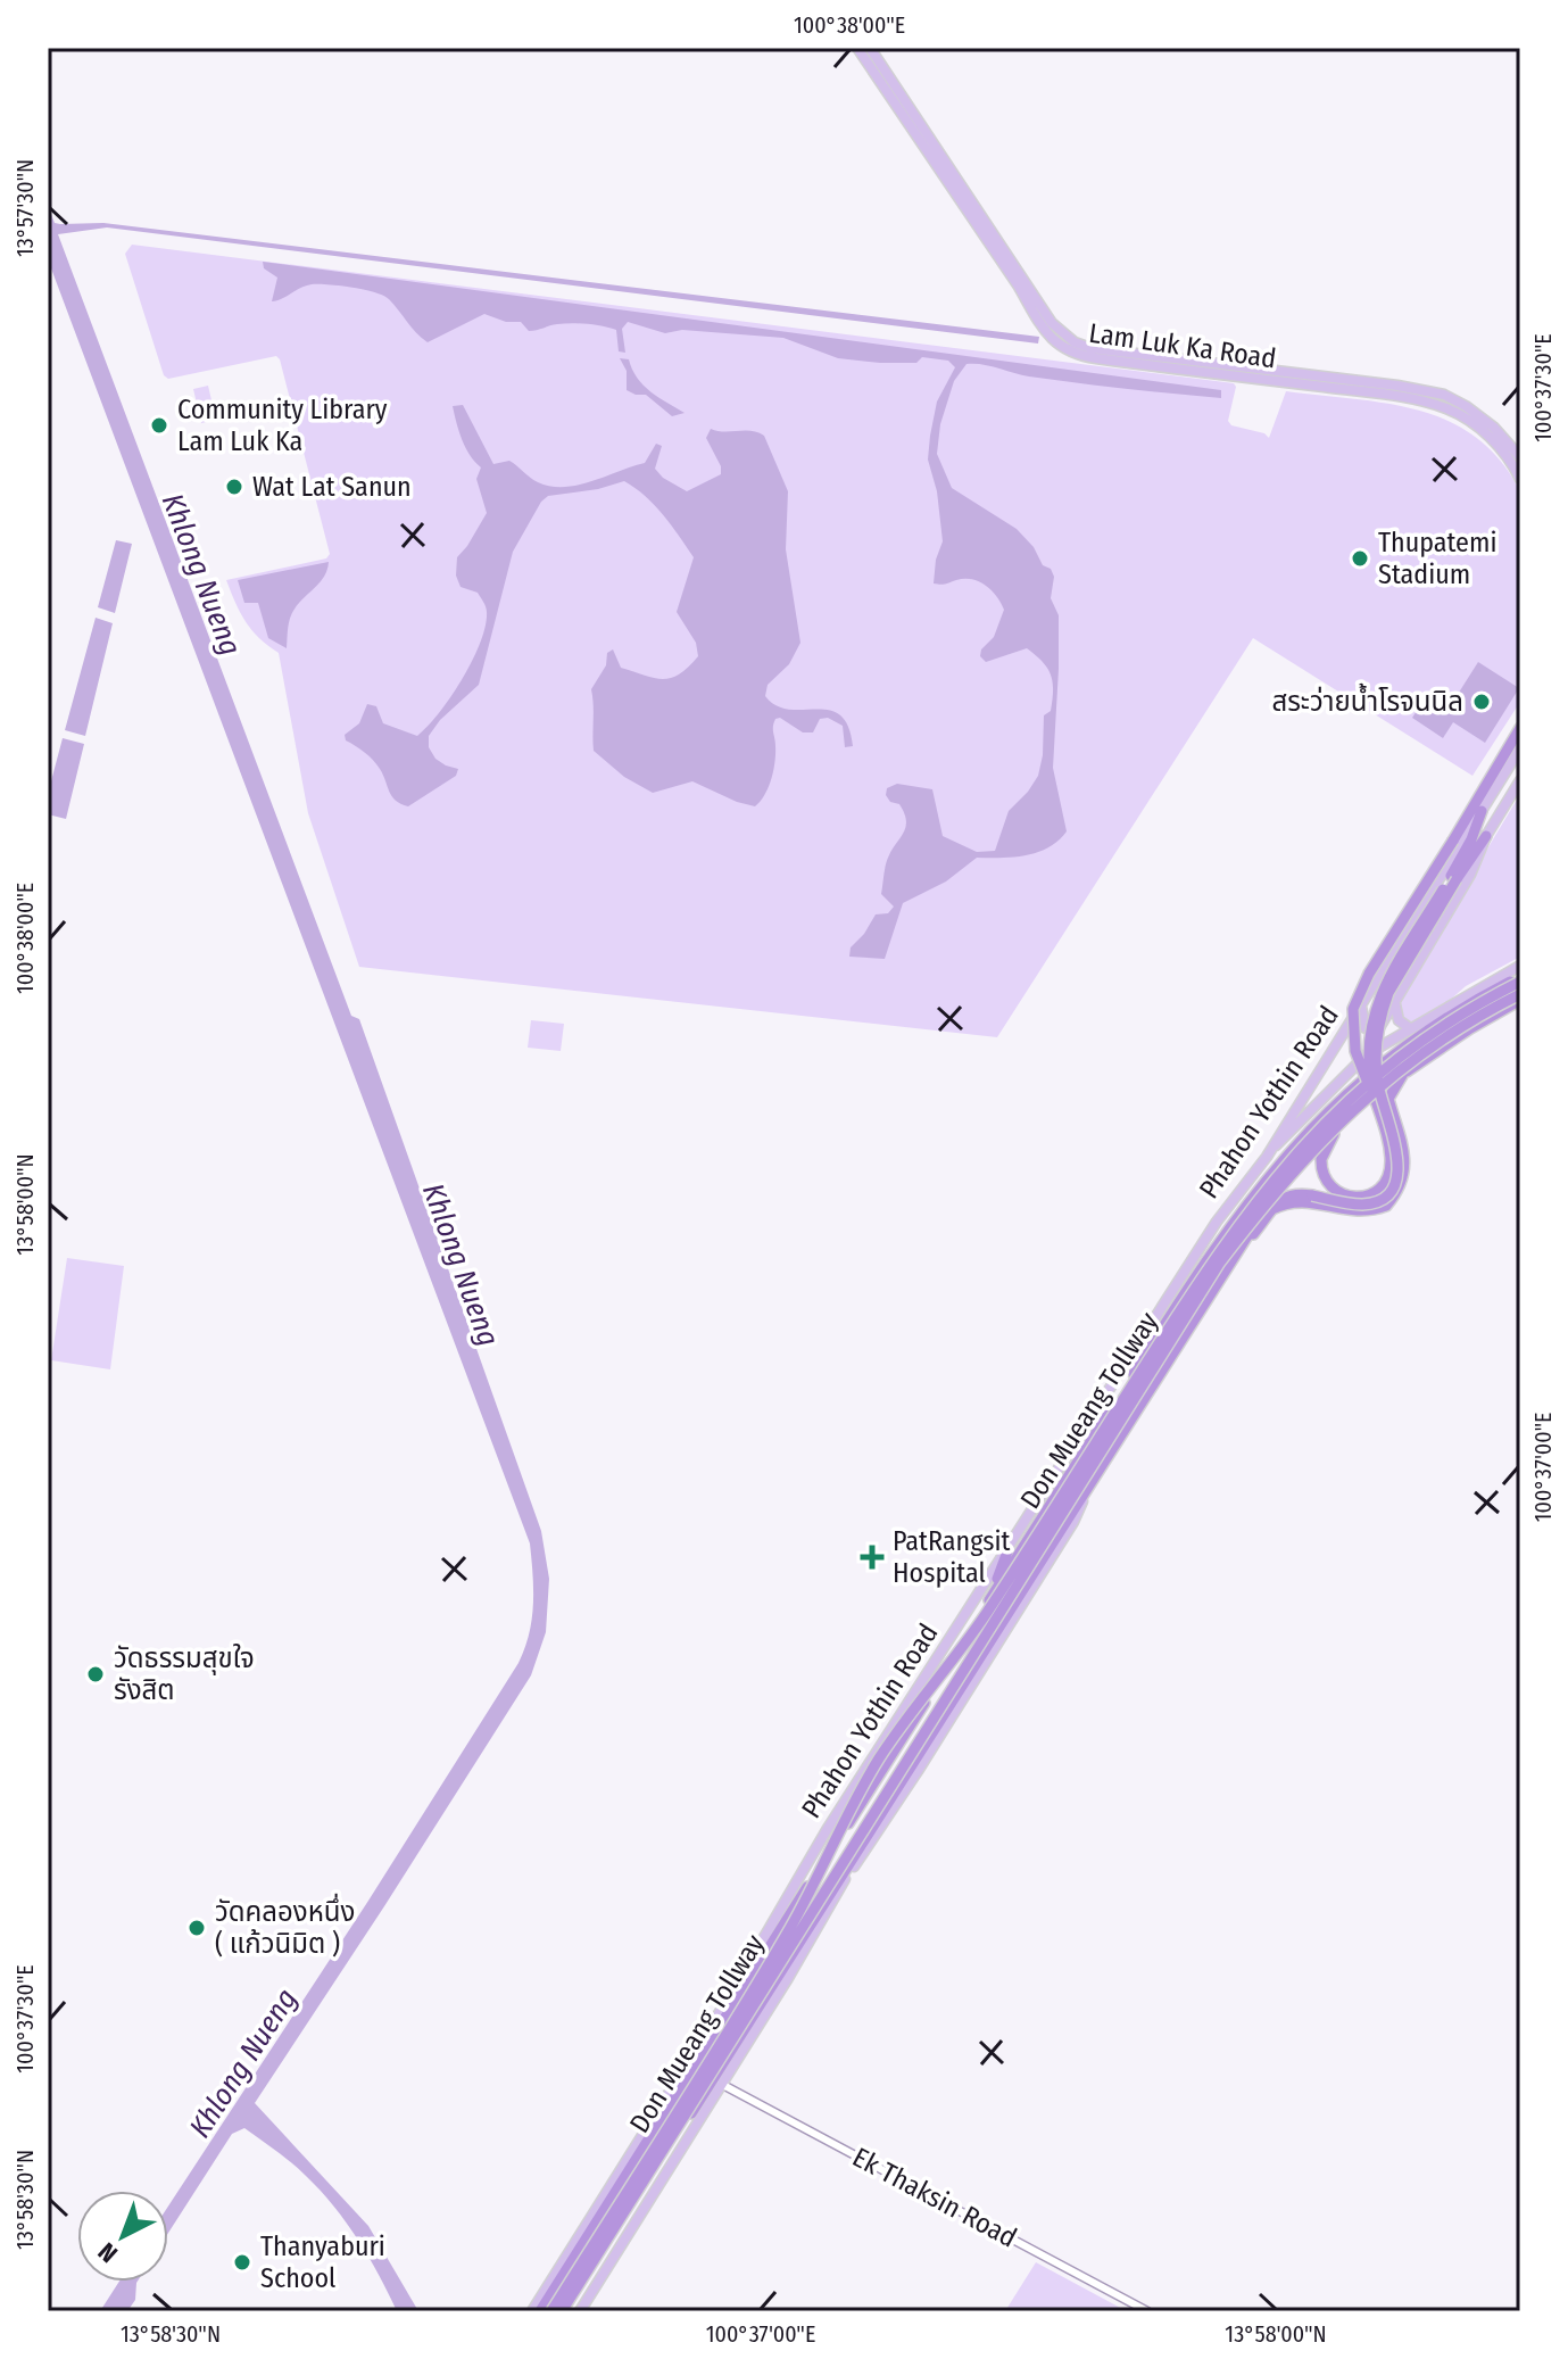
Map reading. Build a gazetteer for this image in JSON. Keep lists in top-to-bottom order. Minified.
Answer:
{"streets":{"highway":["Phahon Yothin Road","Don Mueang Tollway"],"main road":["Lam Luk Ka Road"],"street":["Ek Thaksin Road"]},"crossings":[["Phahon Yothin Road","Don Mueang Tollway"],["Phahon Yothin Road","Ek Thaksin Road"]],"water":["Khlong Nueng"],"places":{"other":["Community Library Lam Luk Ka","Wat Lat Sanun","Thupatemi Stadium","สระว่ายน้ำโรจนนิล","วัดธรรมสุขใจ รังสิต","วัดคลองหนึ่ง ( แก้วนิมิต )","Thanyaburi School"],"health":["PatRangsit Hospital"]},"north":"bottom left","coordinates":["100°38'00\"E","13°57'30\"N","100°37'30\"E","13°58'00\"N","100°37'00\"E","13°58'30\"N"]}
